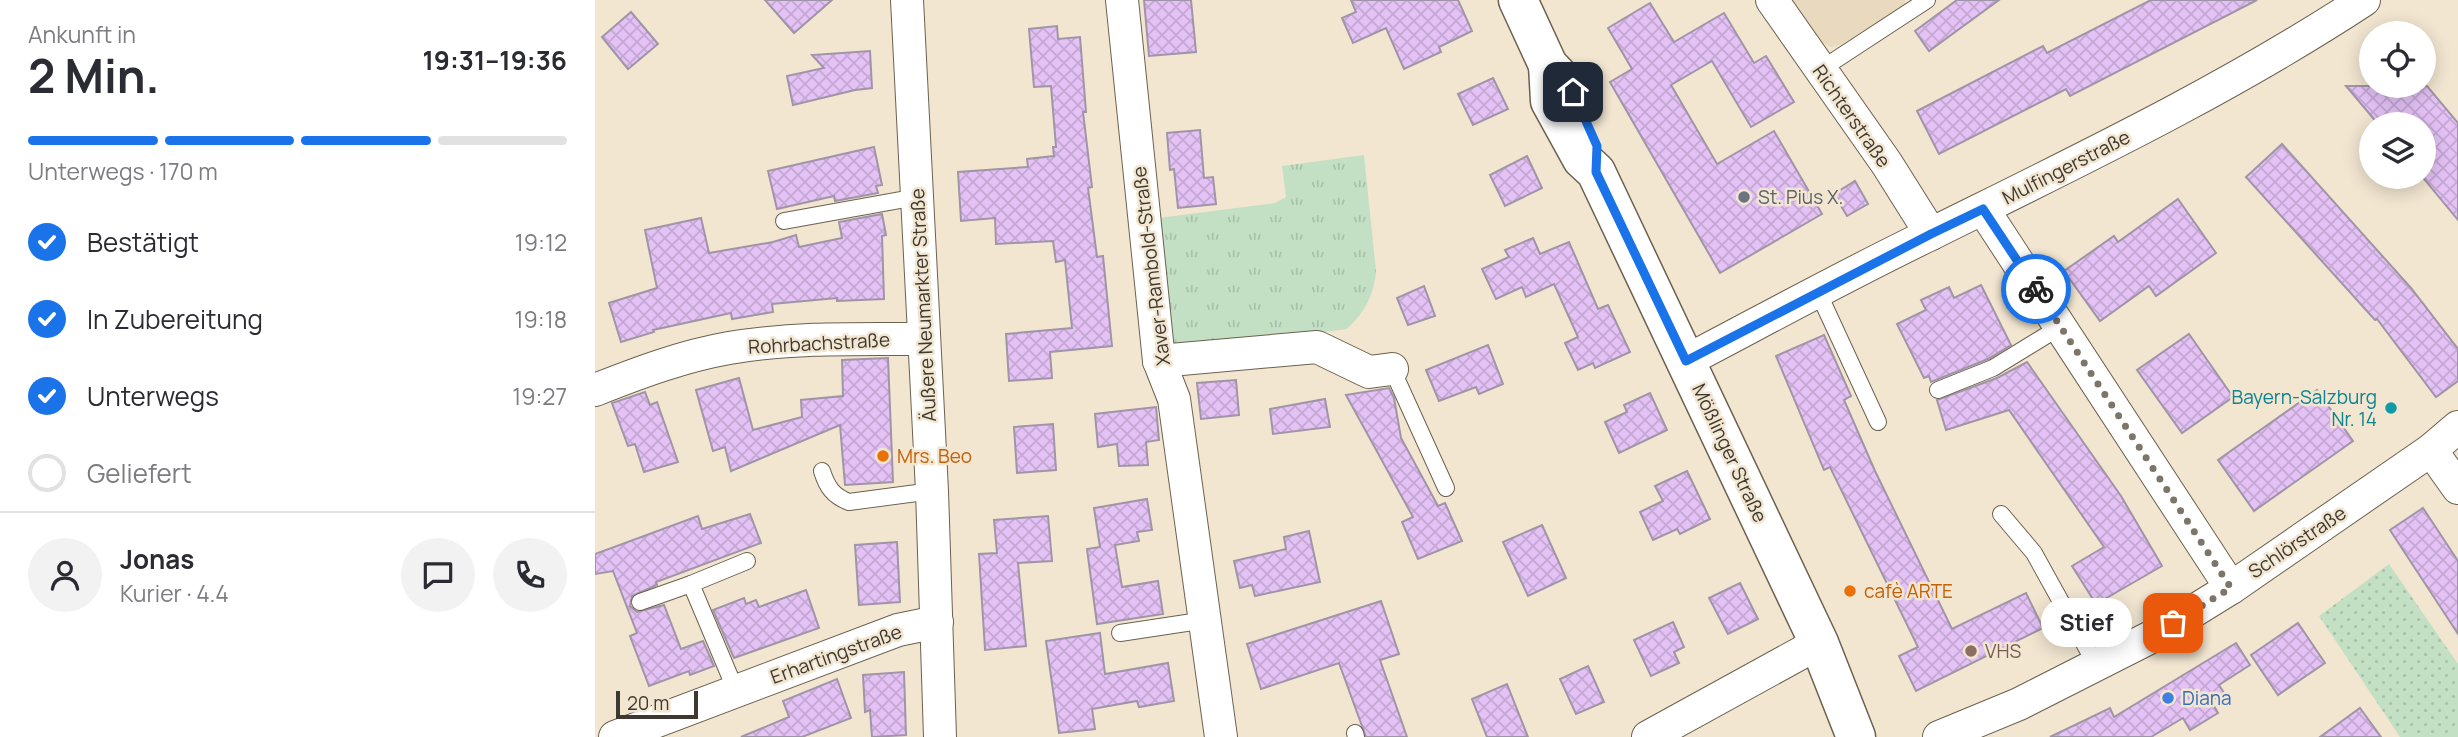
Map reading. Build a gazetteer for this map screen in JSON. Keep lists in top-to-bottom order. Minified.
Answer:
{"streets":{"street":["Richterstraße","Mulfingerstraße","Xaver-Rambold-Straße","Äußere Neumarkter Straße","Rohrbachstraße","Mößlinger Straße","Schlörstraße","Erhartingstraße"]},"crossings":[["Richterstraße","Mulfingerstraße"],["Mulfingerstraße","Mößlinger Straße"],["Äußere Neumarkter Straße","Rohrbachstraße"],["Äußere Neumarkter Straße","Erhartingstraße"]],"places":["St. Pius X.","Bayern-Salzburg Nr. 14","Mrs. Beo","cafè ARTE","Stief","VHS","Diana"],"scale_bar":"20 m","page":{"heading":["2 Min.","Ankunft in","19:31–19:36"],"panel":["Jonas","Kurier · 4.4"],"bar":"Unterwegs · 170 m","list":[["Bestätigt","19:12"],["In Zubereitung","19:18"],["Unterwegs","19:27"],"Geliefert"],"bubble":"Stief","scale":"20 m"}}
